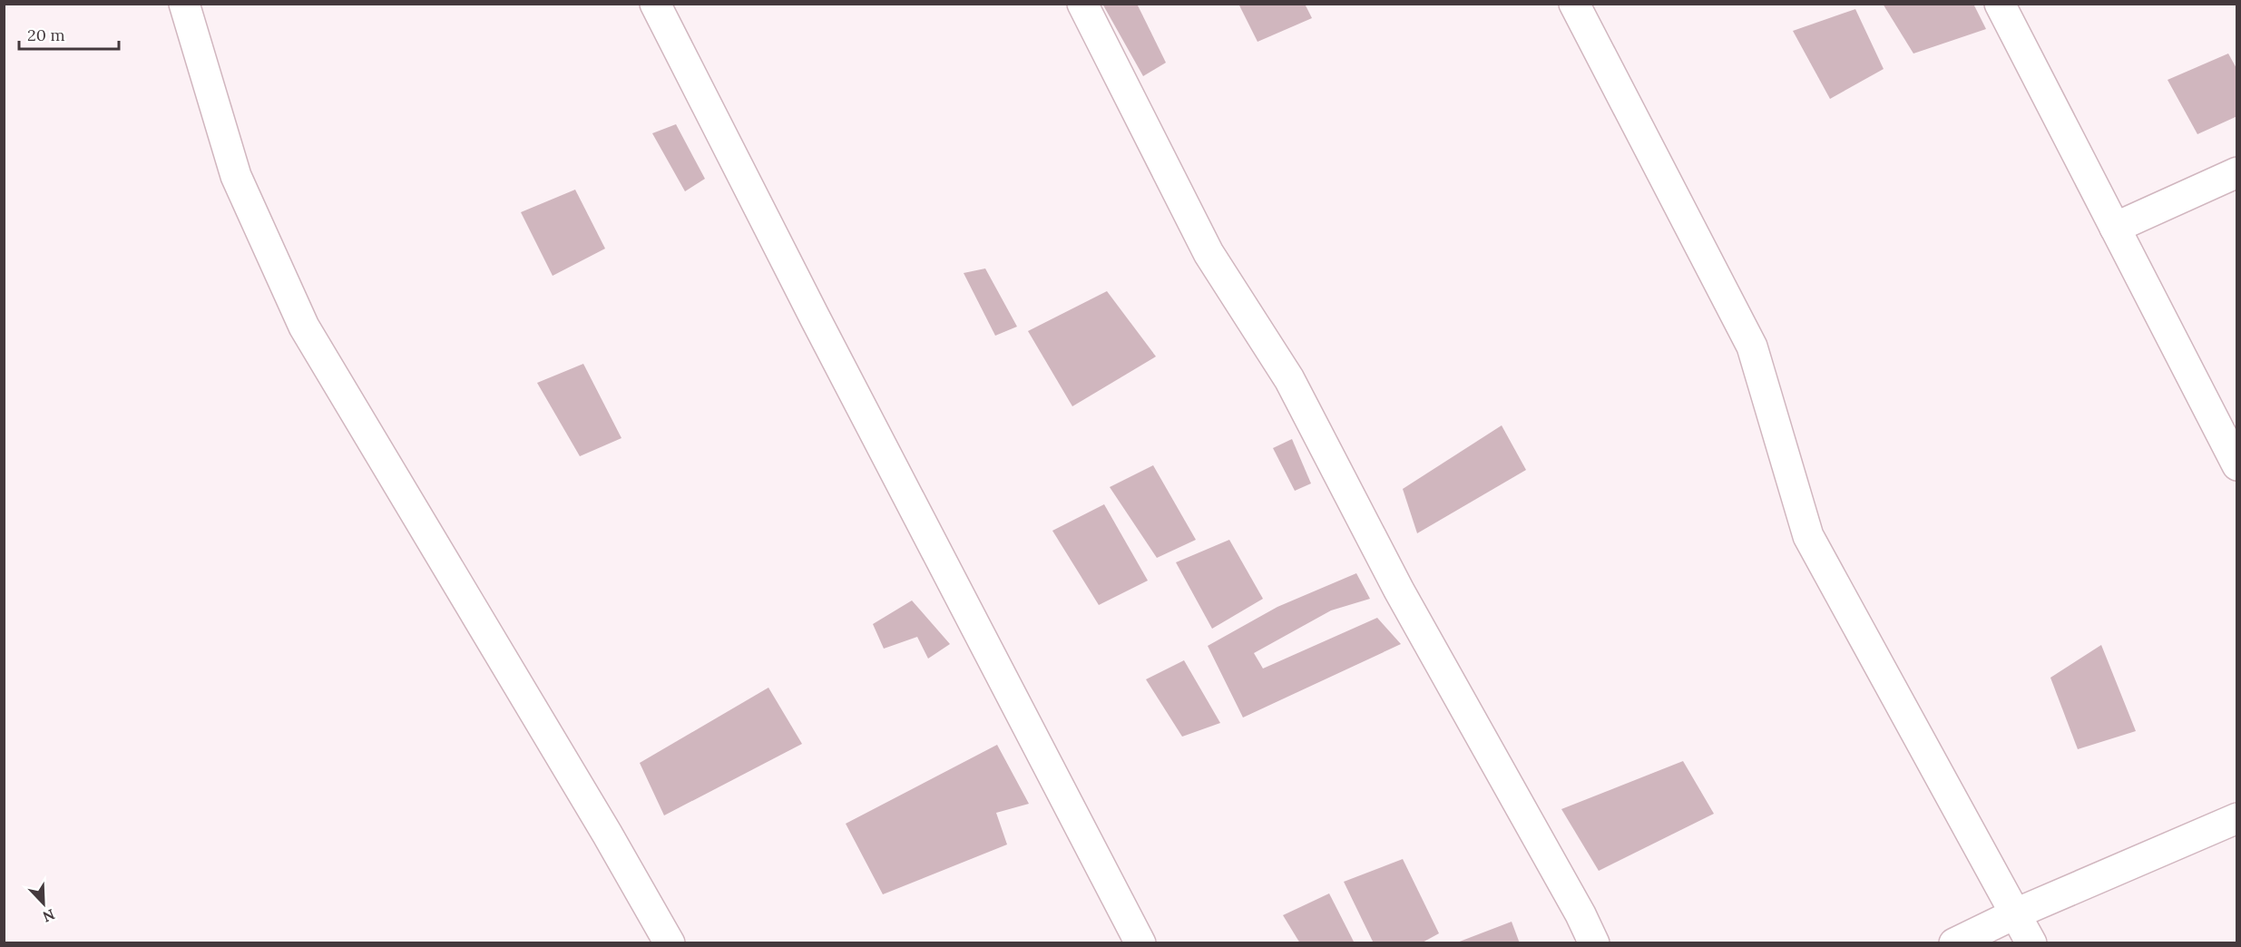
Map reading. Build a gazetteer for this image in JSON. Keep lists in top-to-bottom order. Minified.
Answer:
{"scale_bar":"20 m","north":"bottom right"}
